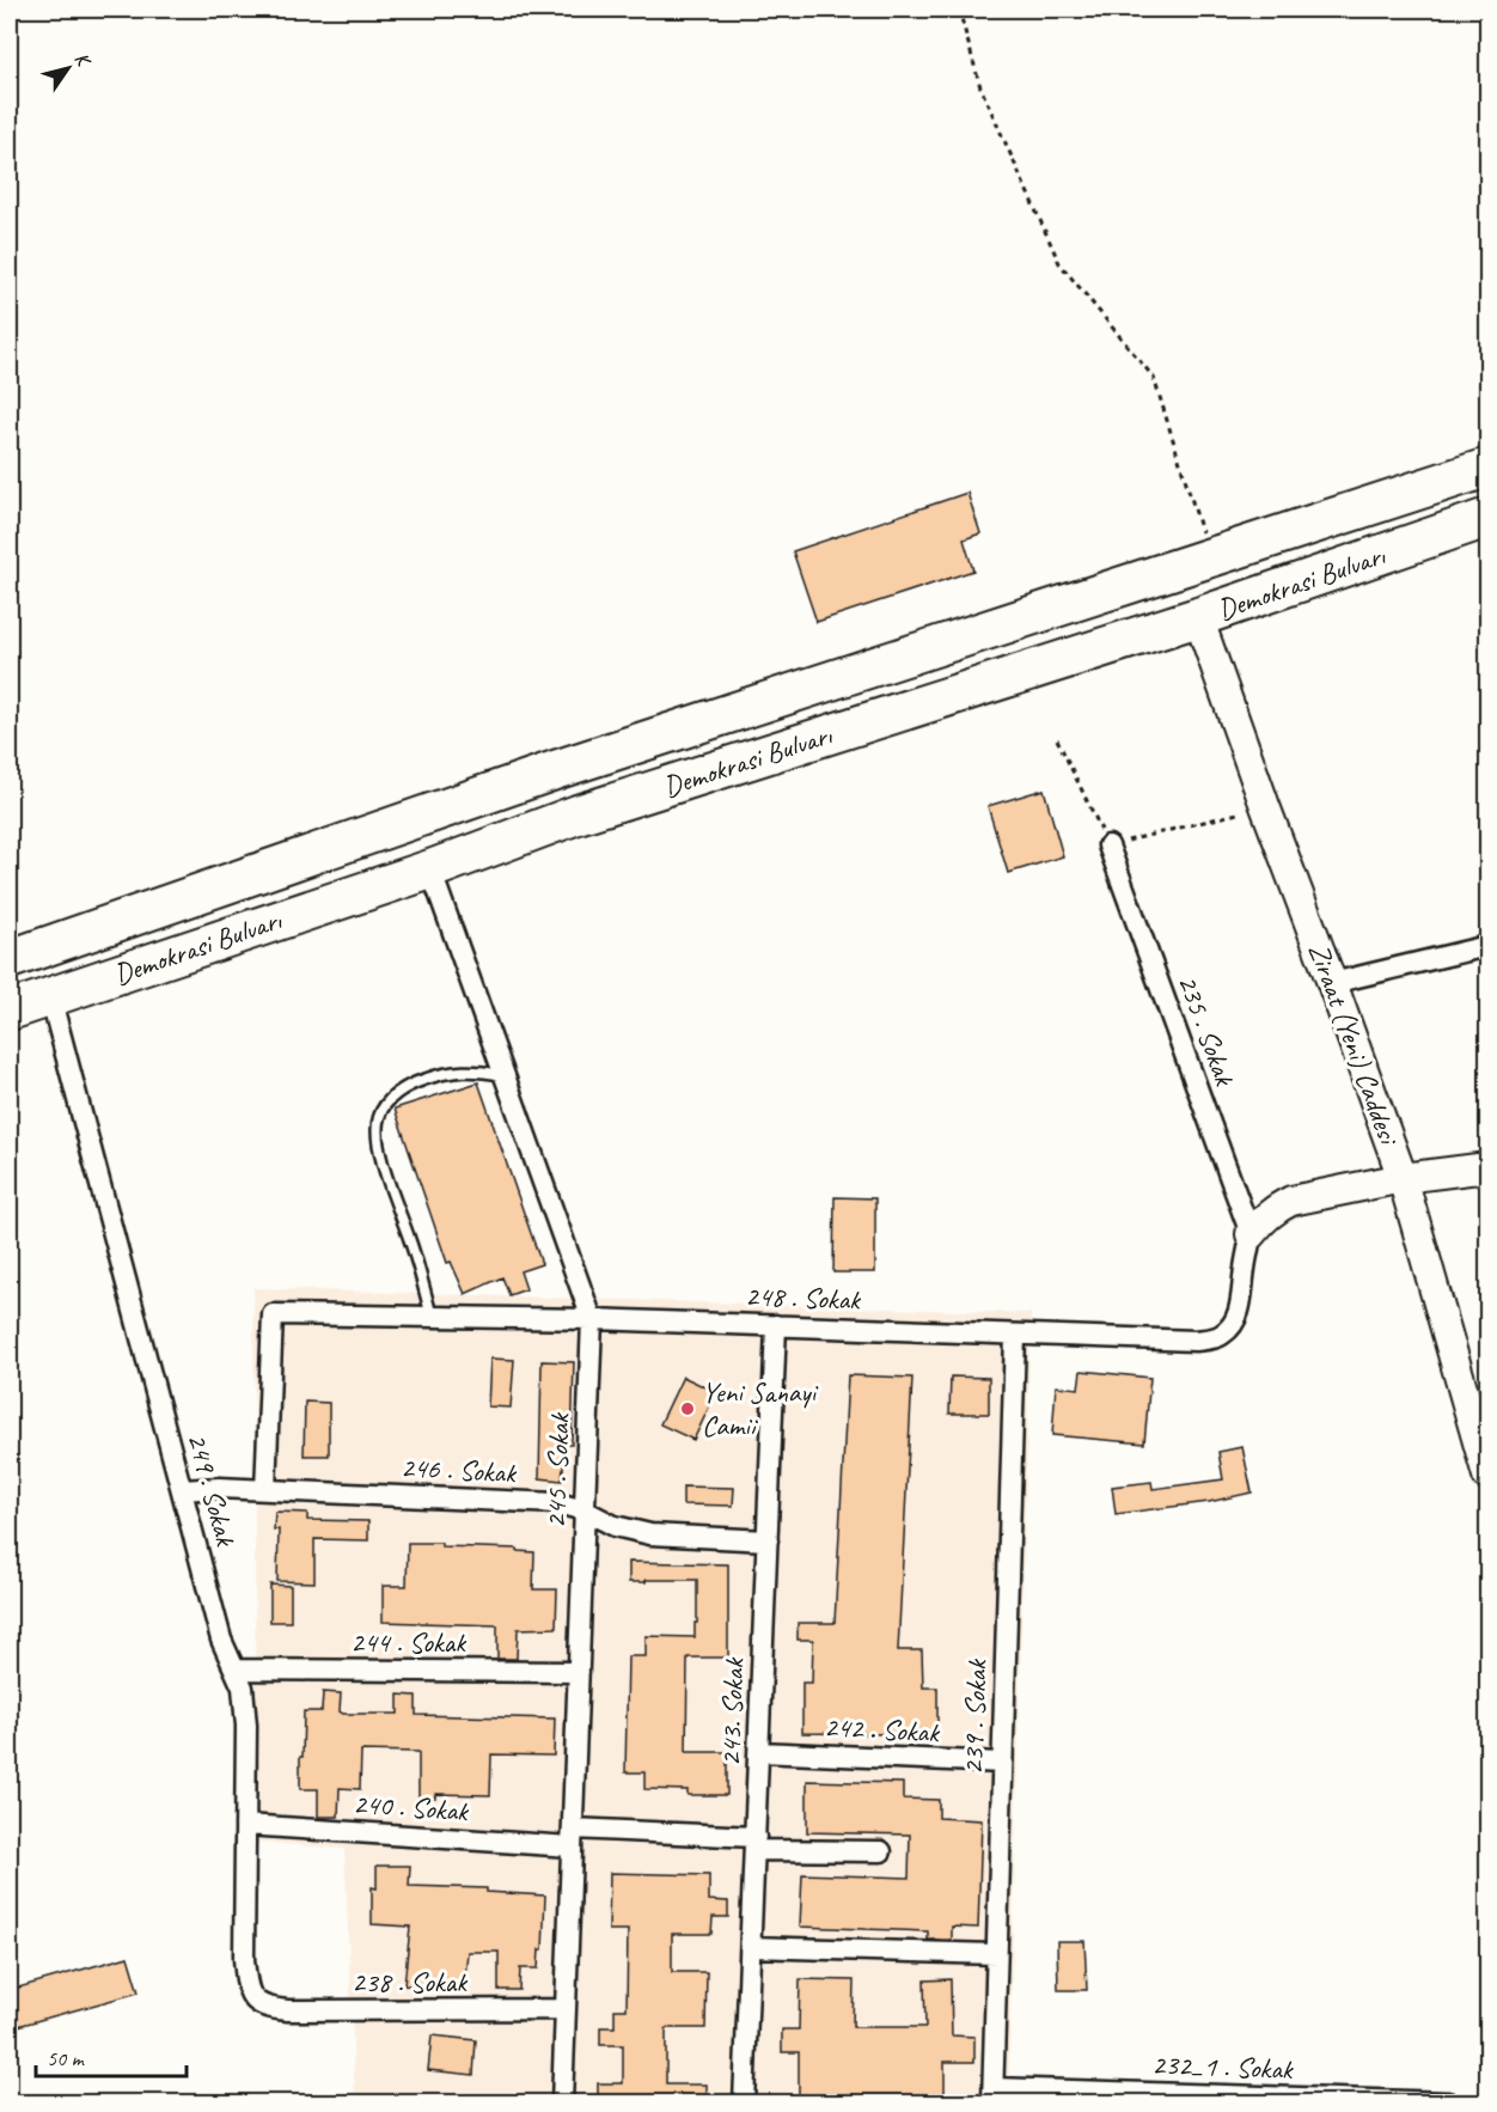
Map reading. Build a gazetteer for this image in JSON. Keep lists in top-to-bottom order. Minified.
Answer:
{"streets":{"highway":["Demokrasi Bulvarı"],"street":["235 . Sokak","Ziraat (Yeni) Caddesi","248 . Sokak","246 . Sokak","245 . Sokak","249 . Sokak","244 . Sokak","243. Sokak","239 . Sokak","242 . Sokak","240 . Sokak","238 . Sokak","232_1 . Sokak"]},"crossings":[["Demokrasi Bulvarı","Ziraat (Yeni) Caddesi"],["Demokrasi Bulvarı","245 . Sokak"],["Demokrasi Bulvarı","249 . Sokak"],["235 . Sokak","248 . Sokak"],["248 . Sokak","246 . Sokak"],["248 . Sokak","245 . Sokak"],["248 . Sokak","243. Sokak"],["248 . Sokak","239 . Sokak"],["246 . Sokak","245 . Sokak"],["246 . Sokak","249 . Sokak"],["246 . Sokak","243. Sokak"],["245 . Sokak","244 . Sokak"],["245 . Sokak","240 . Sokak"],["245 . Sokak","238 . Sokak"],["249 . Sokak","244 . Sokak"],["249 . Sokak","240 . Sokak"],["249 . Sokak","238 . Sokak"],["243. Sokak","242 . Sokak"],["243. Sokak","240 . Sokak"],["239 . Sokak","242 . Sokak"],["239 . Sokak","232_1 . Sokak"]],"places":["Yeni Sanayi Camii"],"scale_bar":"50 m","north":"top right"}
